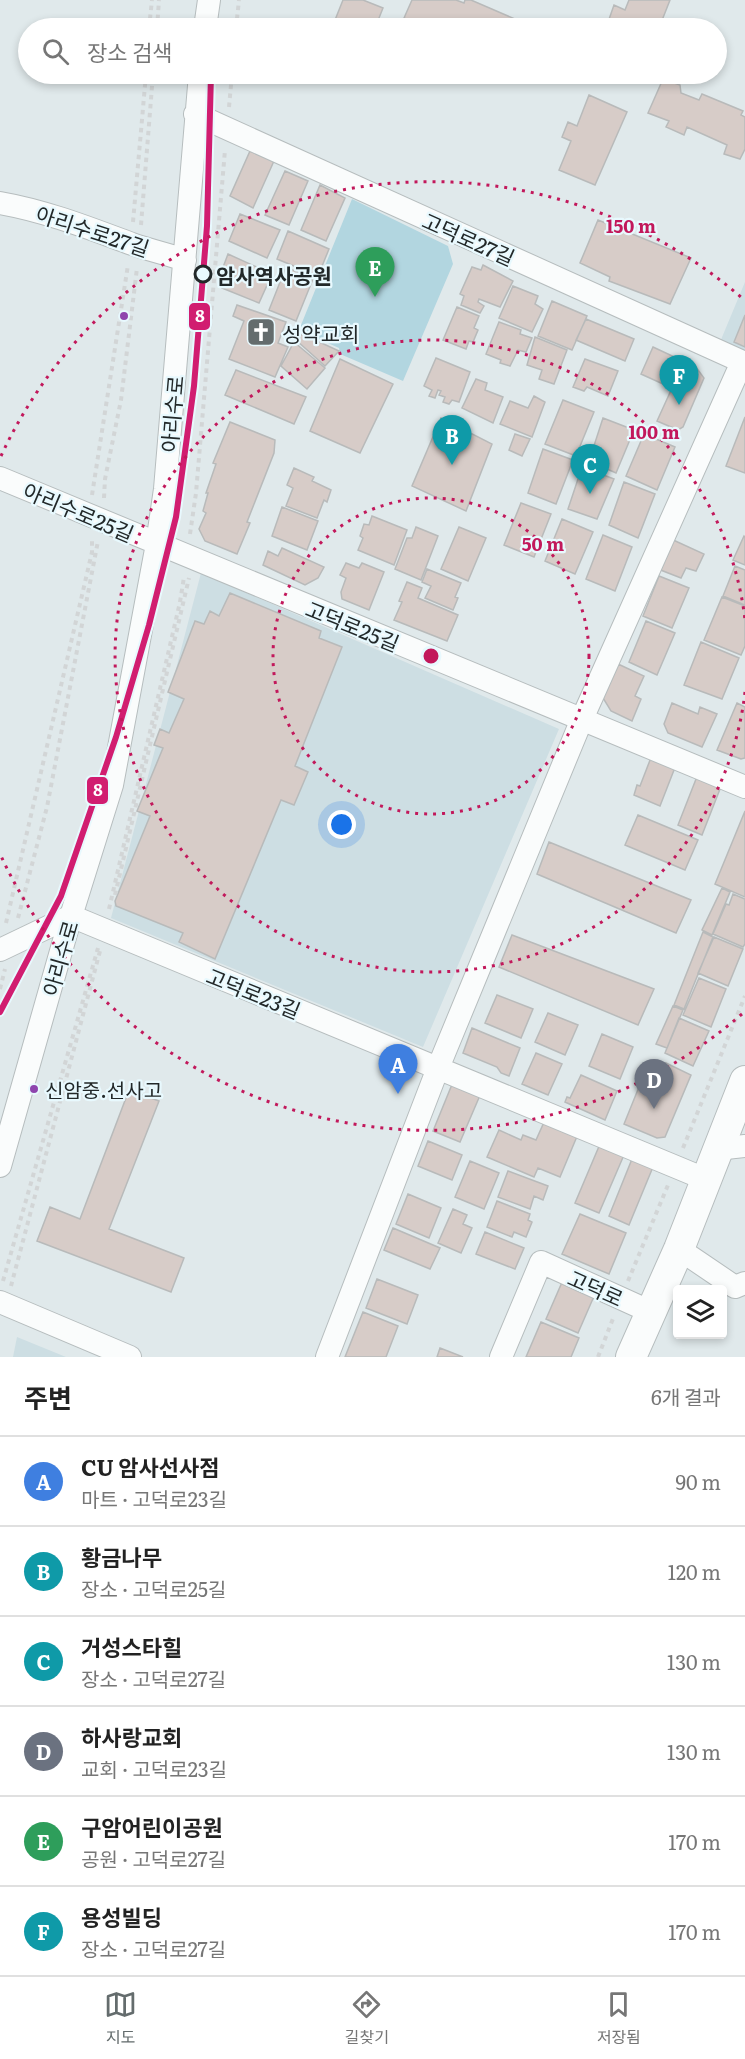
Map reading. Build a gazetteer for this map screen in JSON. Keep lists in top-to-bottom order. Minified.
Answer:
{"streets":{"main road":["고덕로"],"street":["아리수로27길","고덕로27길","아리수로","아리수로25길","고덕로25길","고덕로23길"]},"crossings":[["아리수로27길","아리수로"],["고덕로27길","아리수로"],["고덕로27길","고덕로25길"],["아리수로","아리수로25길"],["아리수로","고덕로25길"],["아리수로","고덕로23길"],["아리수로25길","고덕로25길"],["고덕로23길","고덕로"]],"places":{"other":["암사역사공원","신암중.선사고"],"church":["성약교회"]},"lines":["transit line 8"],"page":{"search":"장소 검색","pins":["E","F","B","C","A","D"],"heading":["주변","6개 결과"],"list":[{"mark":"A","name":"CU 암사선사점","note":"마트 · 고덕로23길","value":"90 m"},{"mark":"B","name":"황금나무","note":"장소 · 고덕로25길","value":"120 m"},{"mark":"C","name":"거성스타힐","note":"장소 · 고덕로27길","value":"130 m"},{"mark":"D","name":"하사랑교회","note":"교회 · 고덕로23길","value":"130 m"},{"mark":"E","name":"구암어린이공원","note":"공원 · 고덕로27길","value":"170 m"},{"mark":"F","name":"용성빌딩","note":"장소 · 고덕로27길","value":"170 m"}],"nav":["지도","길찾기","저장됨"]},"rings":["150 m","100 m","50 m"]}
